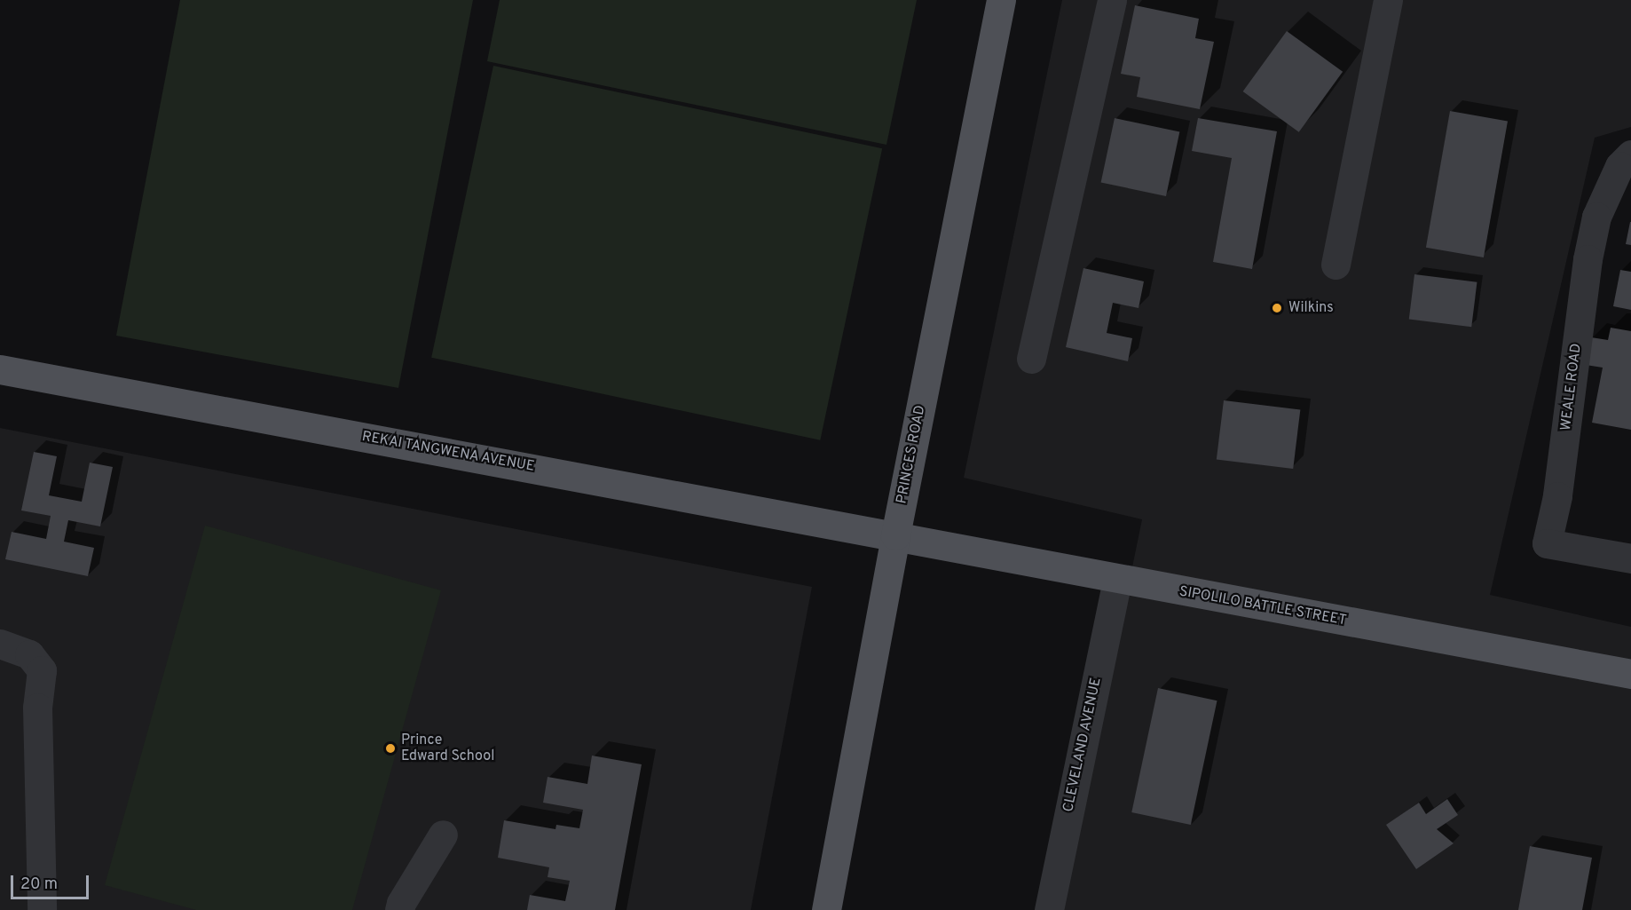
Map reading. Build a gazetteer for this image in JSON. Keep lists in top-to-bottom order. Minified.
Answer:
{"streets":{"main road":["REKAI TANGWENA AVENUE","PRINCES ROAD","SIPOLILO BATTLE STREET"],"street":["WEALE ROAD","CLEVELAND AVENUE"]},"crossings":[["REKAI TANGWENA AVENUE","PRINCES ROAD"],["REKAI TANGWENA AVENUE","SIPOLILO BATTLE STREET"],["PRINCES ROAD","SIPOLILO BATTLE STREET"],["SIPOLILO BATTLE STREET","CLEVELAND AVENUE"]],"places":["Wilkins","Prince Edward School"],"scale_bar":"20 m"}
